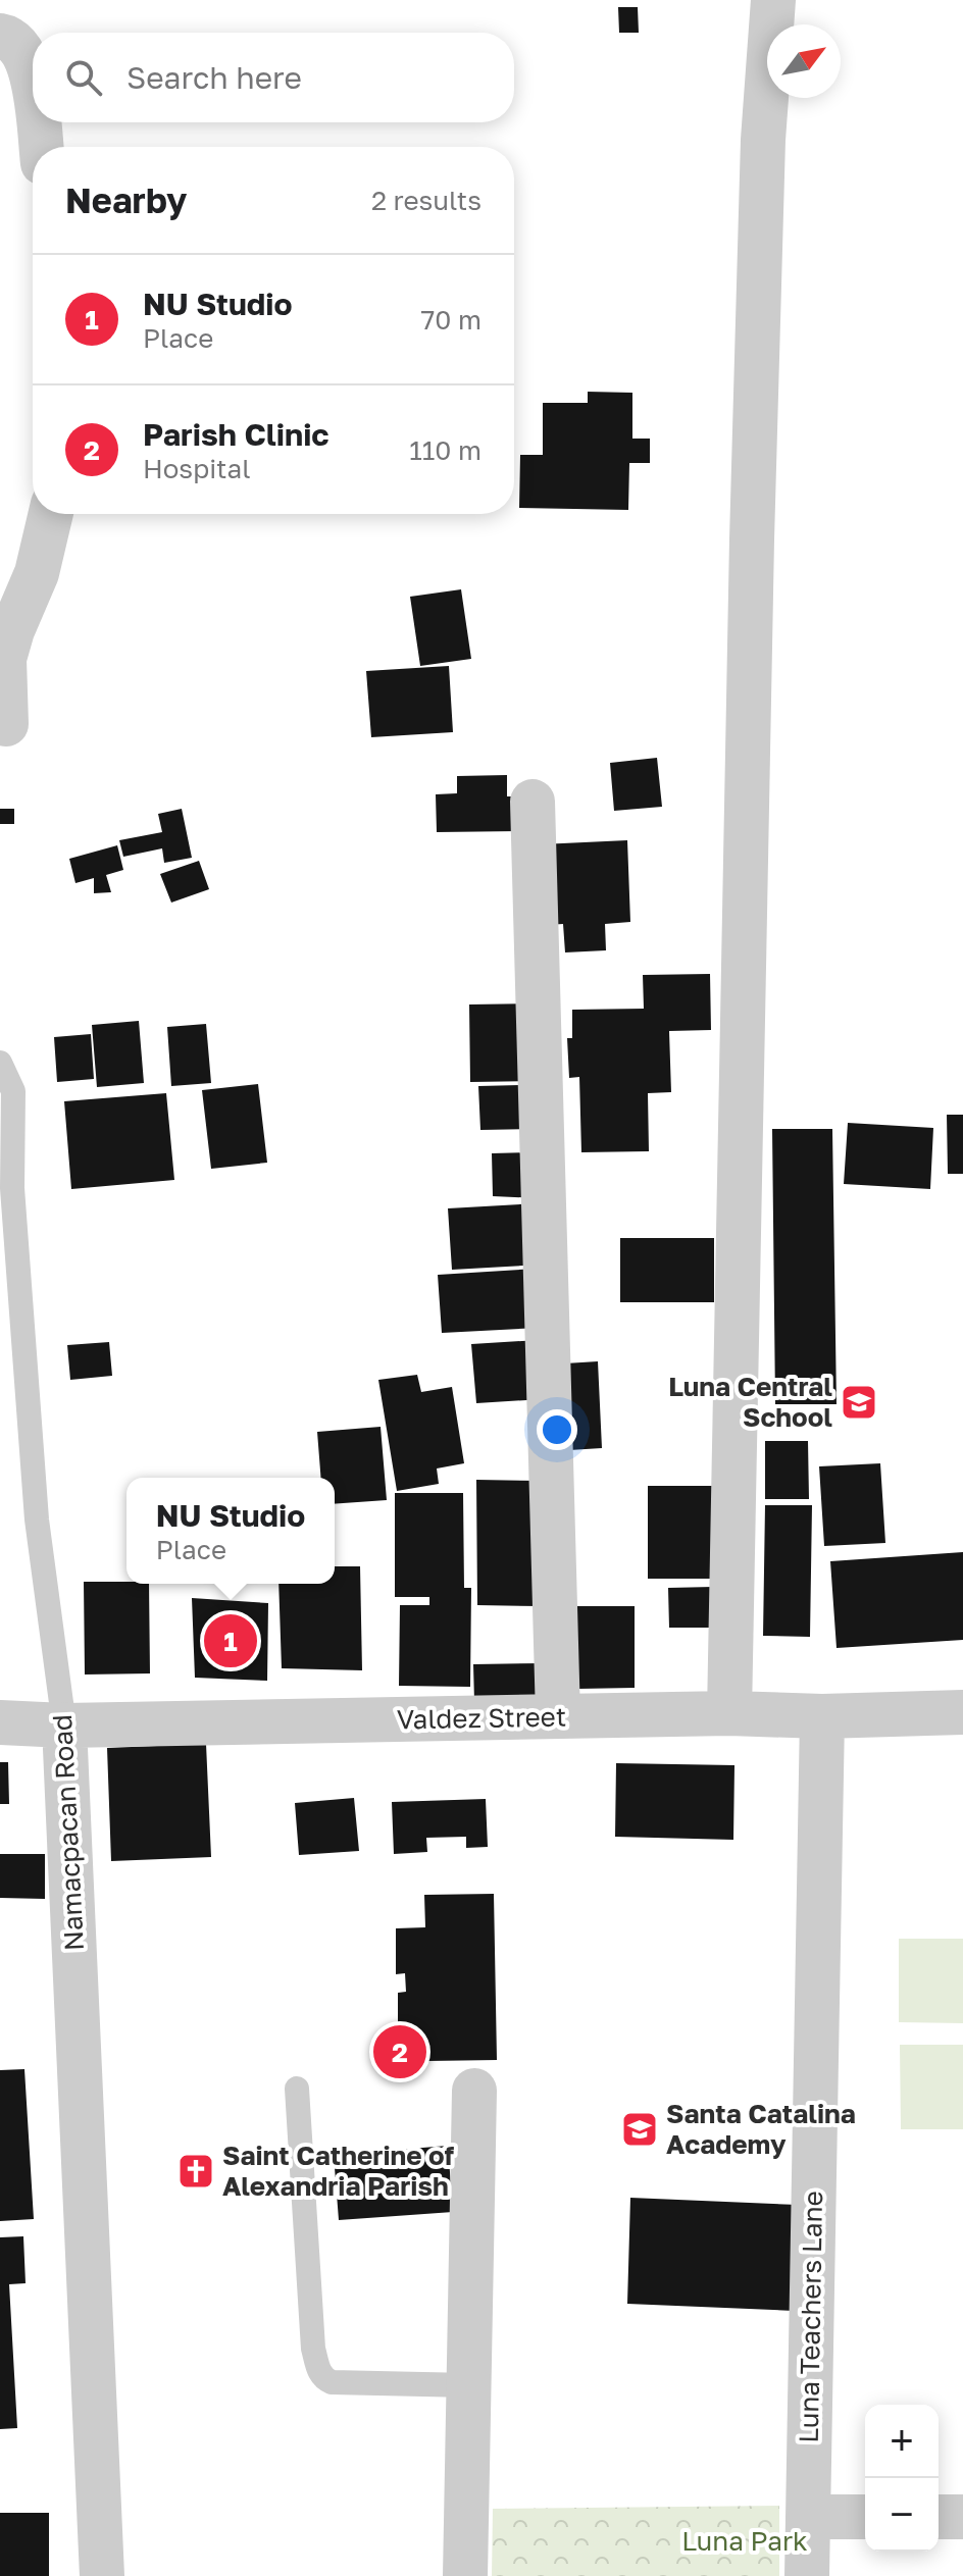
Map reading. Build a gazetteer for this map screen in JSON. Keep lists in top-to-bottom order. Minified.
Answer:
{"streets":{"street":["Valdez Street","Namacpacan Road","Luna Teachers Lane"]},"crossings":[["Valdez Street","Namacpacan Road"],["Valdez Street","Luna Teachers Lane"]],"parks":["Luna Park"],"places":{"school or university":["Luna Central School","Santa Catalina Academy"],"church":["Saint Catherine of Alexandria Parish"]},"north":"top right","page":{"search":"Search here","heading":["Nearby","2 results"],"list":[{"mark":"1","name":"NU Studio","note":"Place","value":"70 m"},{"mark":"2","name":"Parish Clinic","note":"Hospital","value":"110 m"}],"popup":["NU Studio","Place"],"pins":["1","2"],"map_buttons":["+","−"]}}
